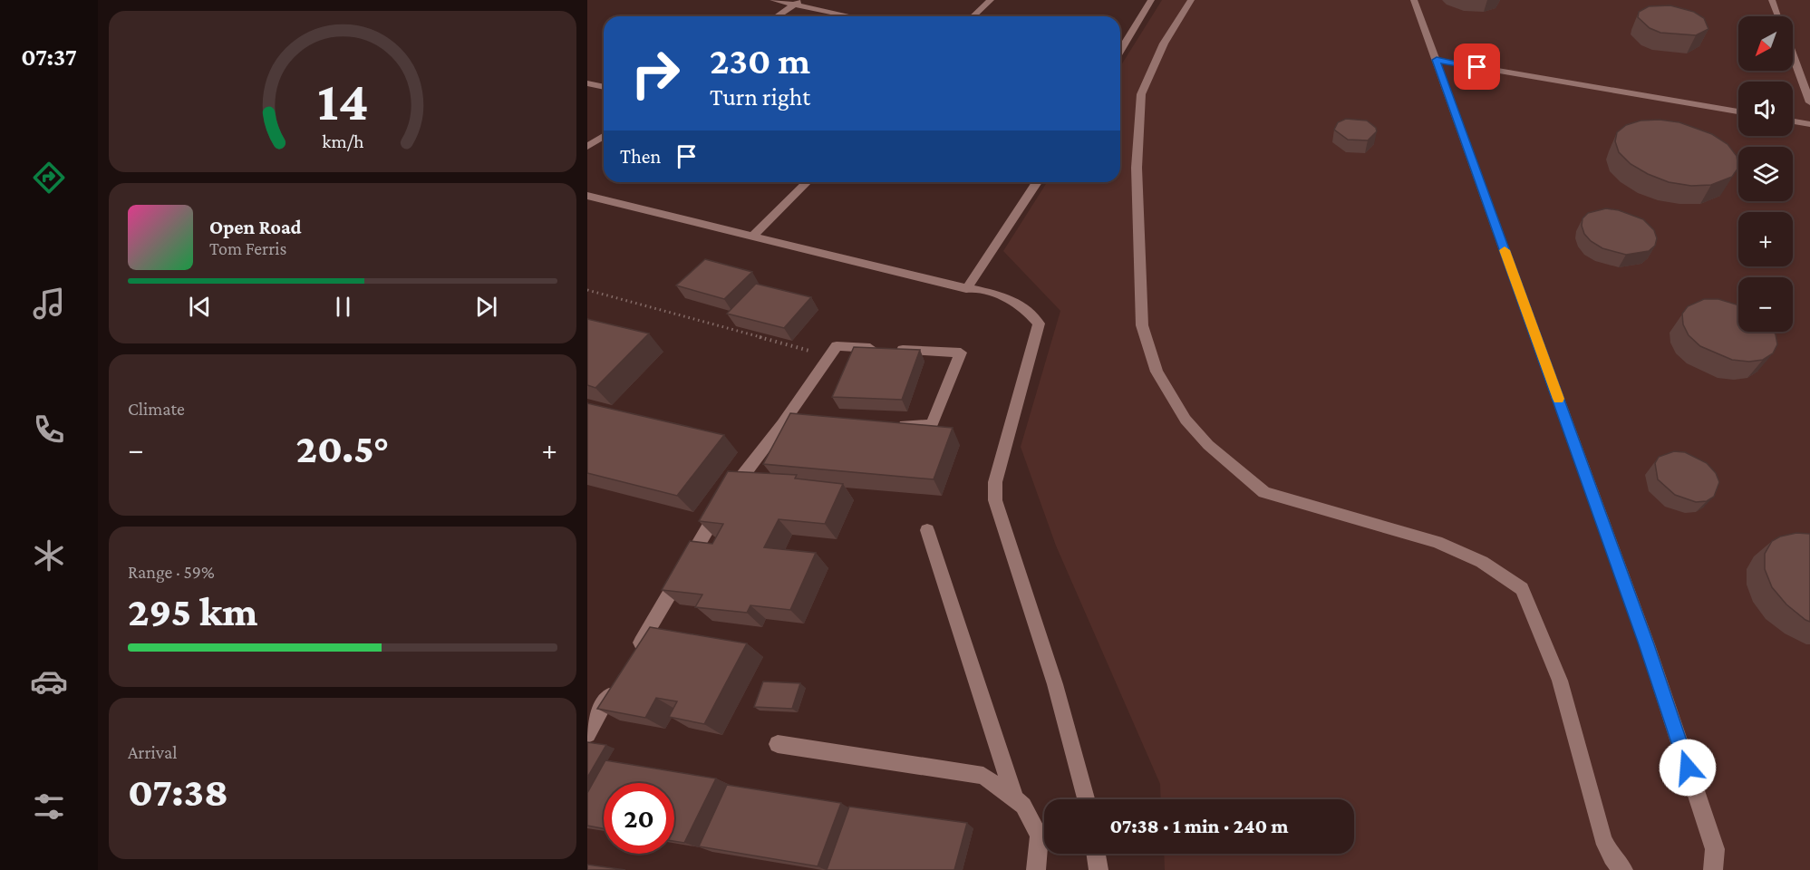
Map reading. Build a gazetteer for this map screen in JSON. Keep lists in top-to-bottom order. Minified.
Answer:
{"north":"bottom left","page":{"tabs":"07:37","map_buttons":["+","−"],"turn":["230 m","Turn right"],"then":"Then","song":["Open Road","Tom Ferris"],"tile":["Climate",["Range · 59%","295 km"],["Arrival","07:38"]],"heat":["−","20.5°","+"],"limit":"20","trip":"07:38 · 1 min · 240 m","gauge":["14","km/h"]}}
